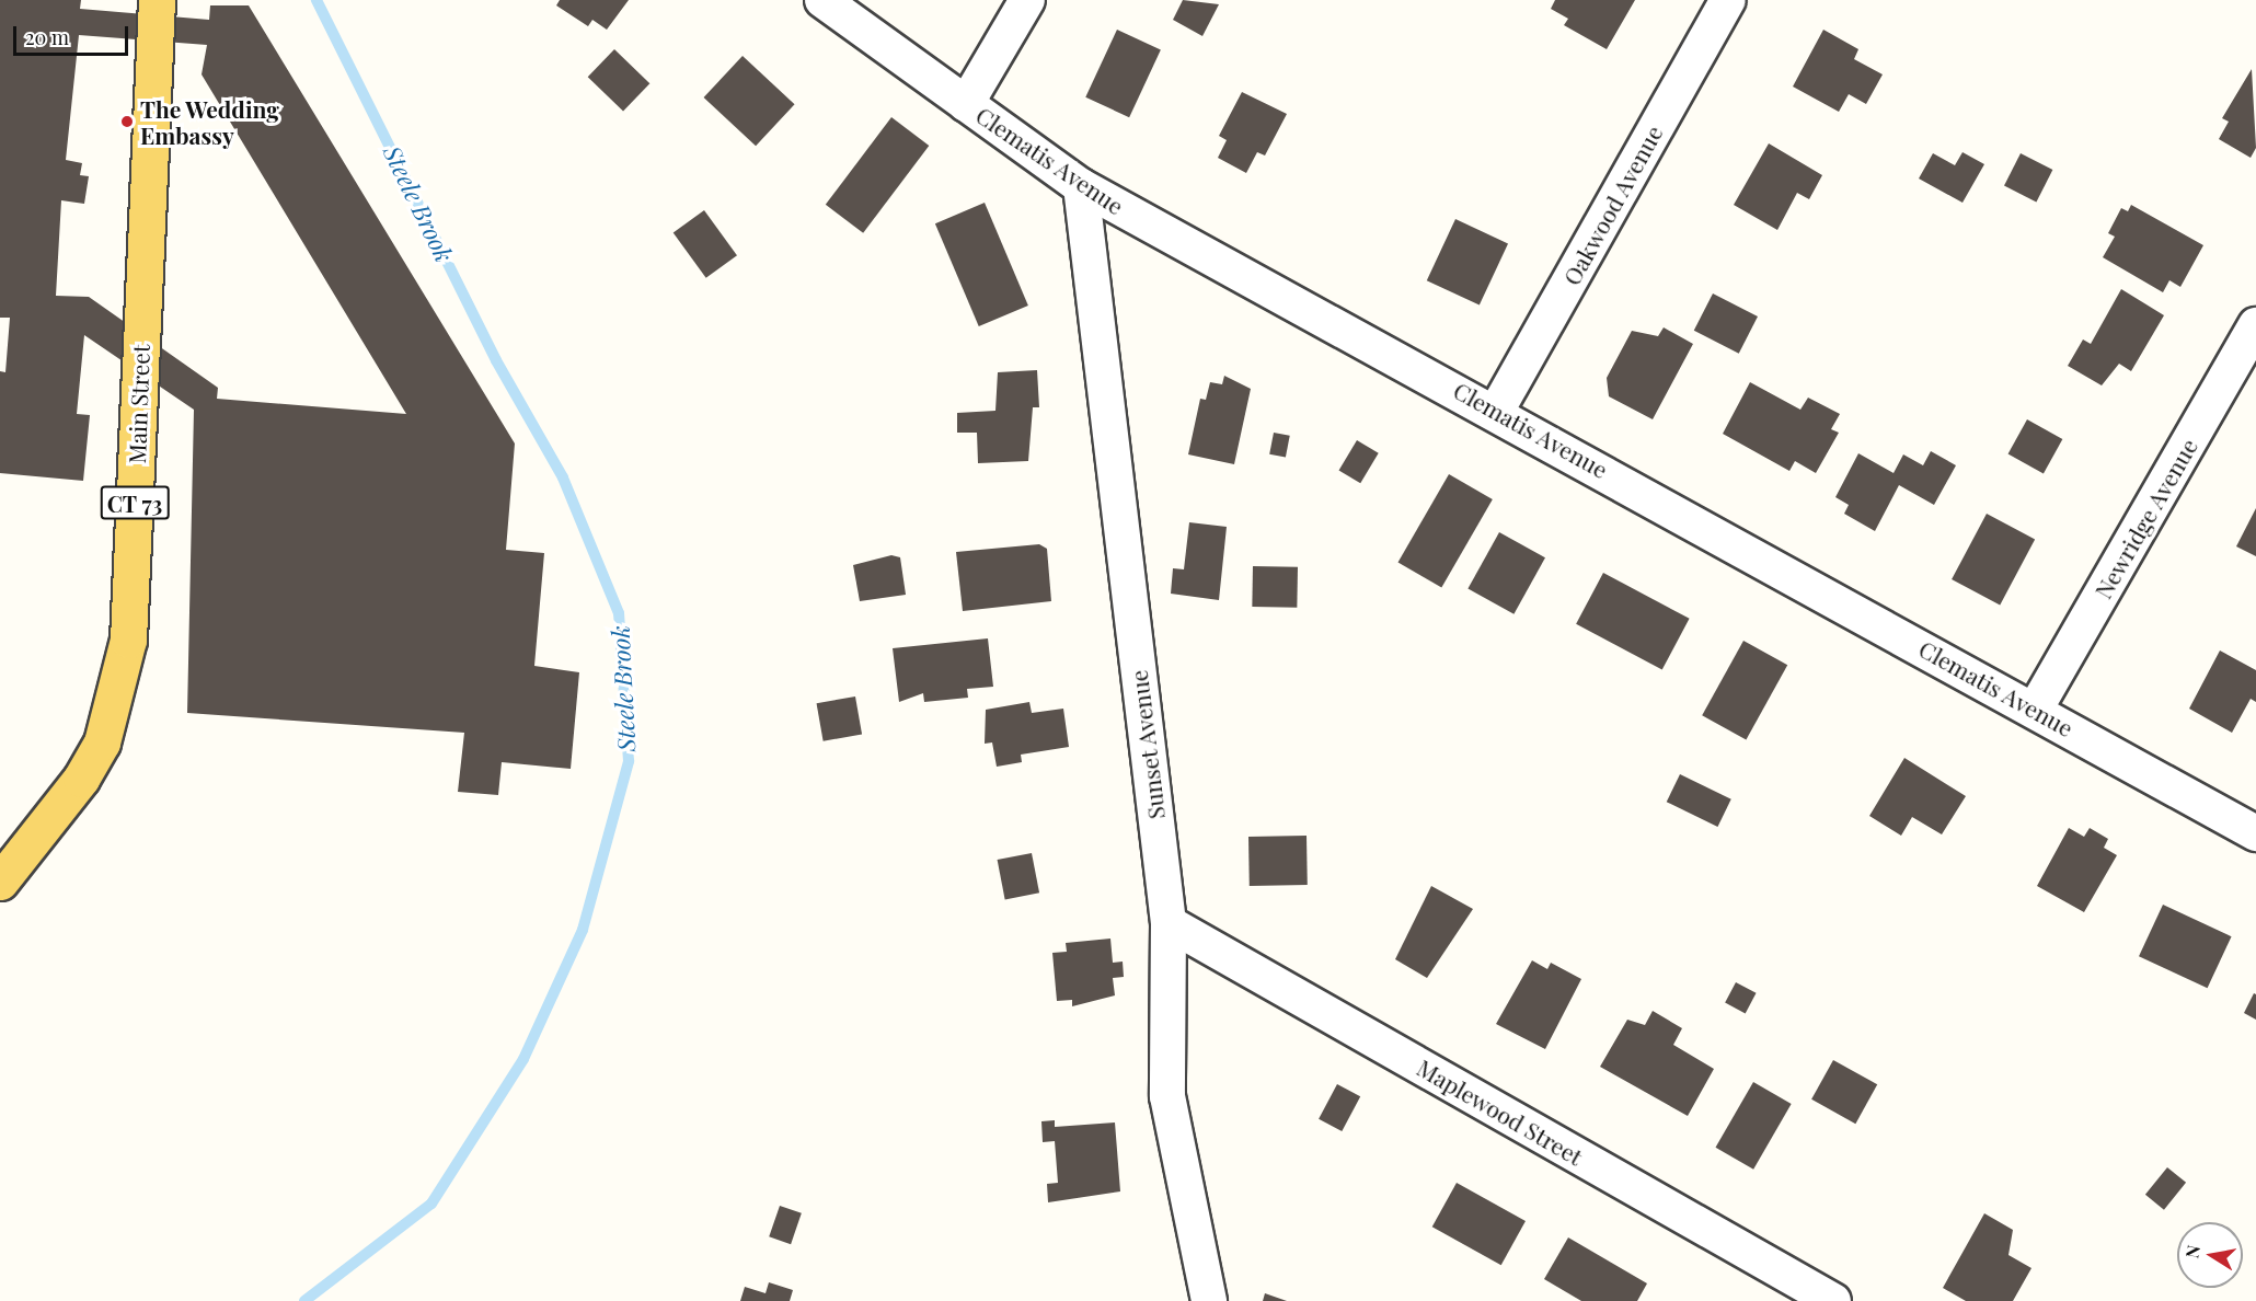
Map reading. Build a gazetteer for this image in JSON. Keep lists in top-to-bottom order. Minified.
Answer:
{"streets":{"main road":["Main Street","CT 73"],"street":["Clematis Avenue","Oakwood Avenue","Newridge Avenue","Sunset Avenue","Maplewood Street"]},"crossings":[["Clematis Avenue","Oakwood Avenue"],["Clematis Avenue","Newridge Avenue"],["Clematis Avenue","Sunset Avenue"],["Sunset Avenue","Maplewood Street"]],"water":["Steele Brook"],"places":["The Wedding Embassy"],"scale_bar":"20 m","north":"left"}
